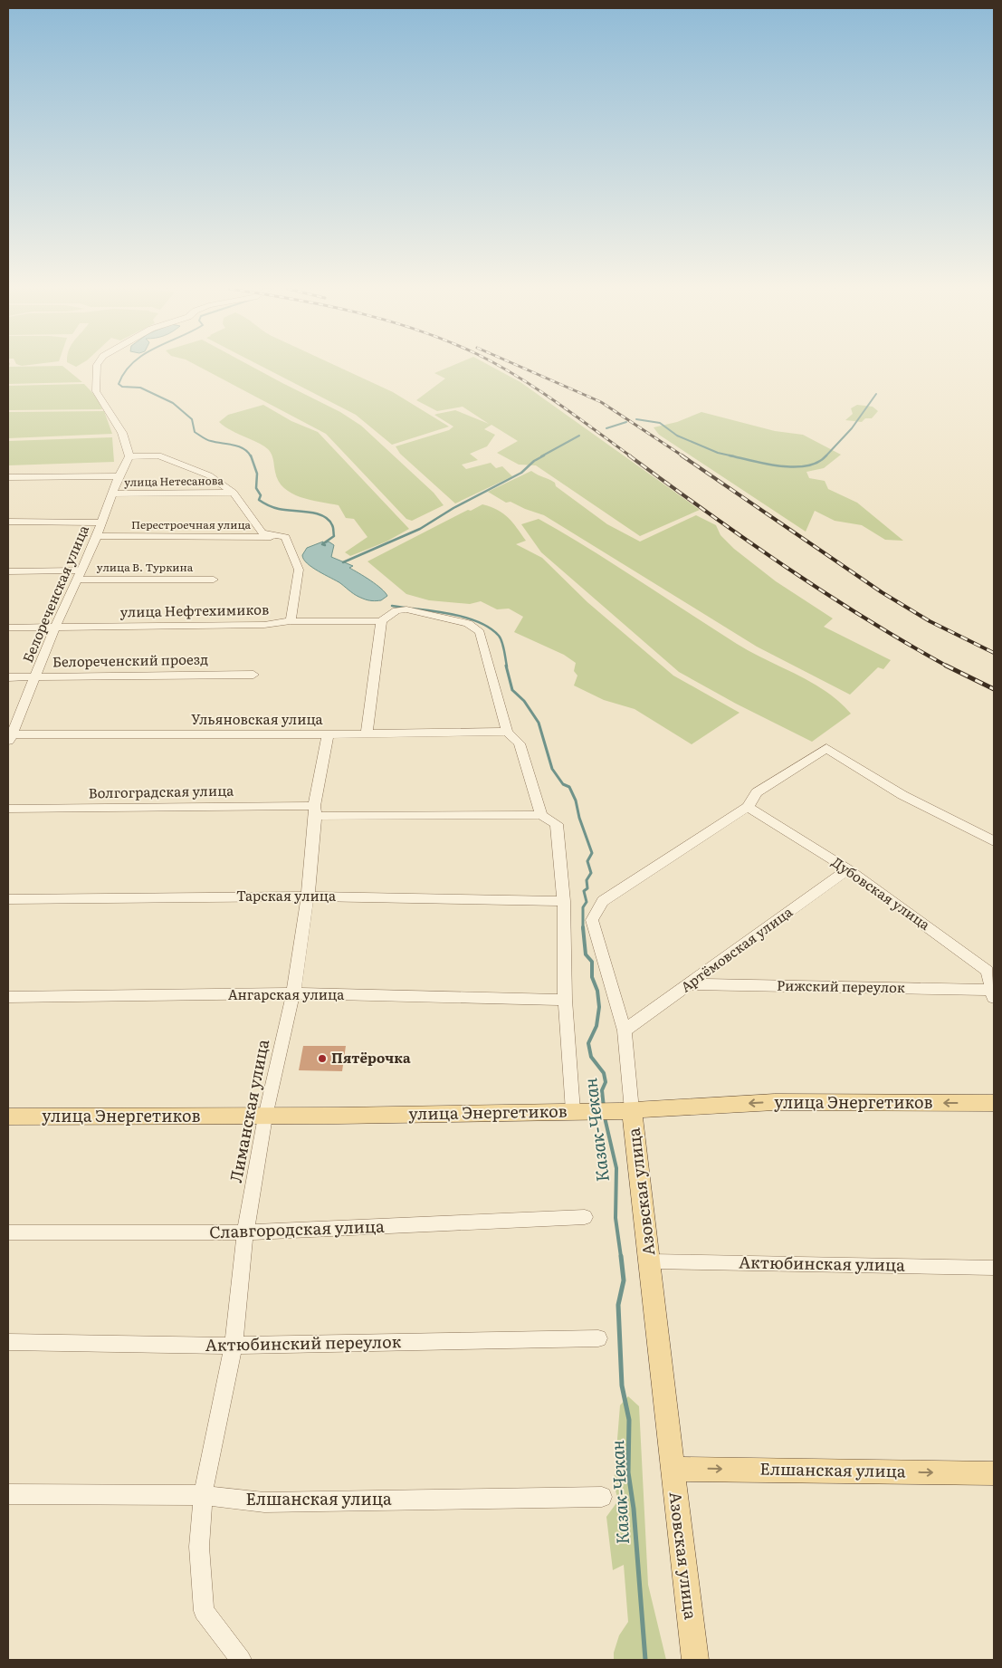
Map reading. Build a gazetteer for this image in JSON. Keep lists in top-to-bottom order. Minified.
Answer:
{"streets":{"main road":["улица Энергетиков","Азовская улица","Елшанская улица"],"street":["улица Нетесанова","Перестроечная улица","улица В. Туркина","Белореченская улица","улица Нефтехимиков","Белореченский проезд","Ульяновская улица","Волгоградская улица","Дубовская улица","Тарская улица","Артёмовская улица","Рижский переулок","Ангарская улица","Лиманская улица","Славгородская улица","Актюбинская улица","Актюбинский переулок"]},"crossings":[["улица Нетесанова","Белореченская улица"],["Перестроечная улица","Белореченская улица"],["улица В. Туркина","Белореченская улица"],["Белореченская улица","улица Нефтехимиков"],["Белореченская улица","Белореченский проезд"],["Белореченская улица","Ульяновская улица"],["Ульяновская улица","Лиманская улица"],["Волгоградская улица","Лиманская улица"],["Дубовская улица","Артёмовская улица"],["Дубовская улица","Рижский переулок"],["Дубовская улица","Азовская улица"],["Тарская улица","Лиманская улица"],["Артёмовская улица","Рижский переулок"],["Артёмовская улица","Азовская улица"],["Ангарская улица","Лиманская улица"],["улица Энергетиков","Лиманская улица"],["улица Энергетиков","Азовская улица"],["Лиманская улица","Славгородская улица"],["Лиманская улица","Актюбинский переулок"],["Лиманская улица","Елшанская улица"],["Азовская улица","Актюбинская улица"],["Азовская улица","Елшанская улица"]],"one_way":["улица Энергетиков","Елшанская улица"],"water":["Казак-Чекан"],"places":["Пятёрочка"]}
